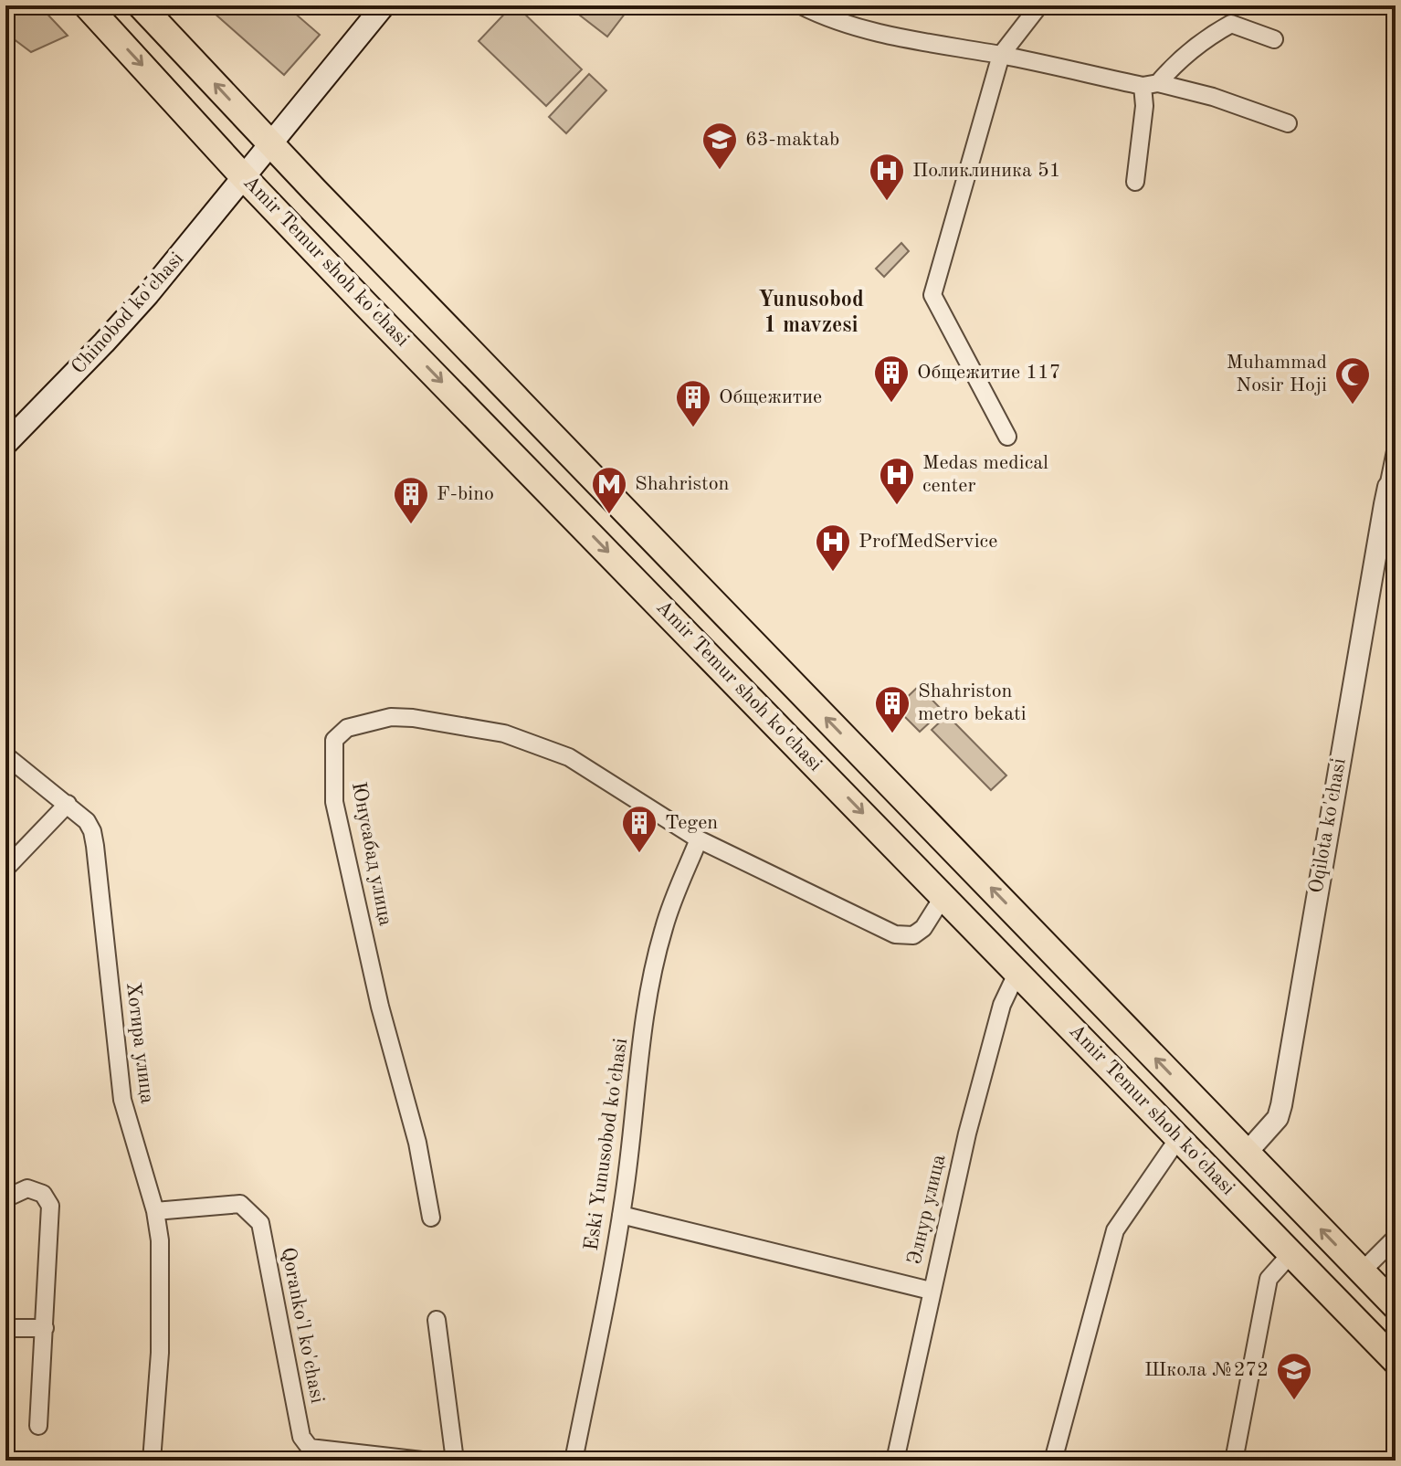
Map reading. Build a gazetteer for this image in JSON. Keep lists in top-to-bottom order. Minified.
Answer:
{"streets":{"main road":["Amir Temur shoh ko'chasi","Chinobod ko'chasi"],"street":["Oqilota ko'chasi","Юнусабад улица","Хотира улица","Eski Yunusobod ko'chasi","Элнур улица","Qoranko'l ko'chasi"]},"crossings":[["Amir Temur shoh ko'chasi","Chinobod ko'chasi"],["Amir Temur shoh ko'chasi","Oqilota ko'chasi"],["Amir Temur shoh ko'chasi","Юнусабад улица"],["Amir Temur shoh ko'chasi","Элнур улица"],["Юнусабад улица","Eski Yunusobod ko'chasi"],["Хотира улица","Qoranko'l ko'chasi"]],"districts":["Yunusobod 1 mavzesi"],"places":{"school or university":["63-maktab","Школа №272"],"hospital":["Поликлиника 51","Medas medical center","ProfMedService"],"building":["Общежитие 117","Общежитие","F-bino","Shahriston metro bekati","Tegen"],"mosque":["Muhammad Nosir Hoji"],"metro station":["Shahriston"]}}
